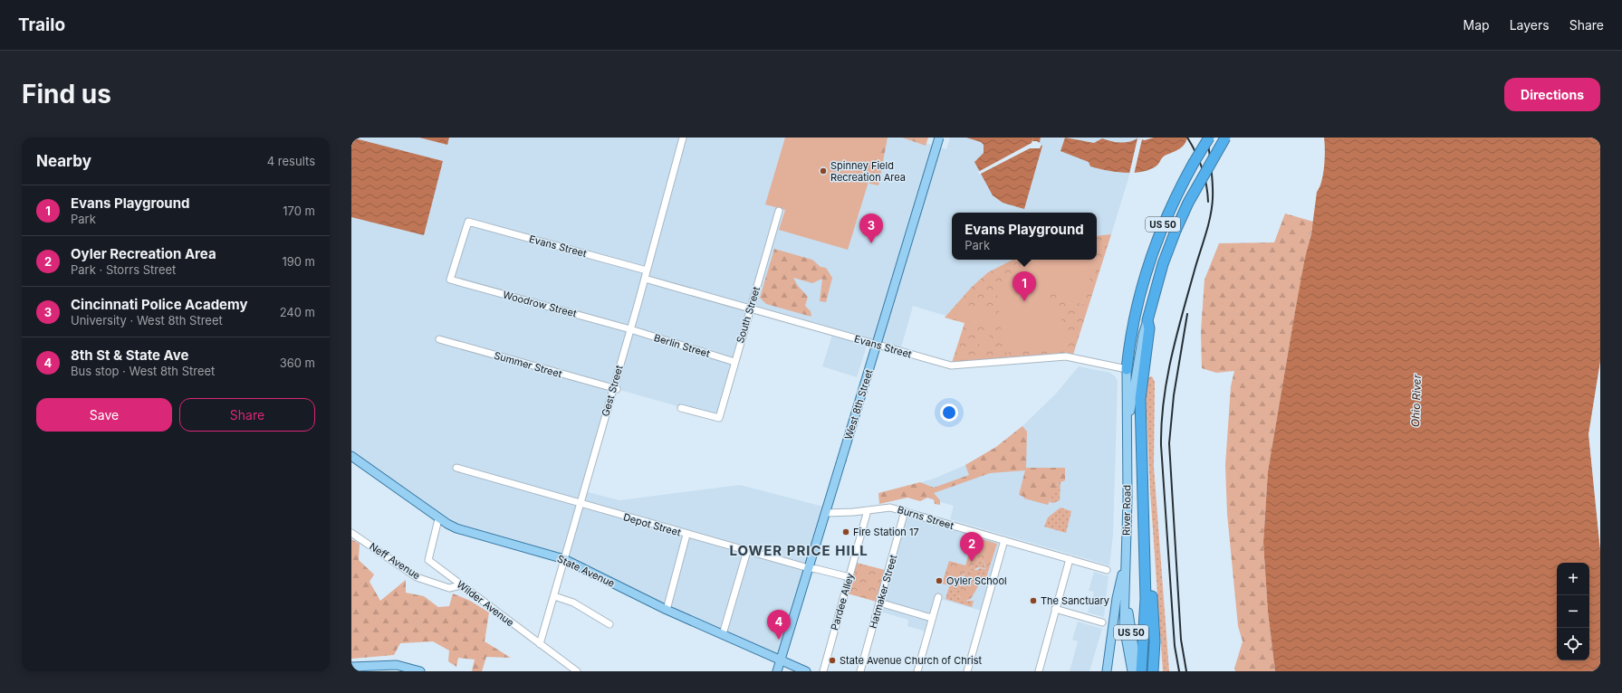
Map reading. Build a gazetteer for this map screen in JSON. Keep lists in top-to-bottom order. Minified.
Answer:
{"streets":{"highway":["US 50"],"main road":["West 8th Street","River Road","State Avenue"],"street":["Evans Street","Woodrow Street","South Street","Berlin Street","Summer Street","Gest Street","Burns Street","Depot Street","Neff Avenue","Hatmaker Street","Pardee Alley","Wilder Avenue"]},"crossings":[["US 50","Evans Street"],["US 50","River Road"],["Evans Street","Woodrow Street"],["Evans Street","South Street"],["Evans Street","Gest Street"],["Evans Street","River Road"],["Woodrow Street","Berlin Street"],["Woodrow Street","Gest Street"],["South Street","Berlin Street"],["Berlin Street","Gest Street"],["Summer Street","Gest Street"],["Gest Street","Depot Street"],["Gest Street","State Avenue"],["Gest Street","Wilder Avenue"],["West 8th Street","Burns Street"],["West 8th Street","Depot Street"],["West 8th Street","State Avenue"],["Burns Street","Hatmaker Street"],["Burns Street","Pardee Alley"],["Depot Street","Pardee Alley"],["Neff Avenue","Wilder Avenue"],["State Avenue","Wilder Avenue"]],"districts":["LOWER PRICE HILL"],"water":["Ohio River"],"places":["Spinney Field Recreation Area","Fire Station 17","Oyler School","The Sanctuary","State Avenue Church of Christ"],"page":{"header":"Trailo","nav":["Map","Layers","Share"],"buttons":["Directions",["Save","Share"]],"title":"Find us","heading":["Nearby","4 results"],"list":[{"mark":"1","name":"Evans Playground","note":"Park","value":"170 m"},{"mark":"2","name":"Oyler Recreation Area","note":"Park · Storrs Street","value":"190 m"},{"mark":"3","name":"Cincinnati Police Academy","note":"University · West 8th Street","value":"240 m"},{"mark":"4","name":"8th St & State Ave","note":"Bus stop · West 8th Street","value":"360 m"}],"popup":["Evans Playground","Park"],"pins":["3","1","2","4"],"map_buttons":["+","−"]}}
